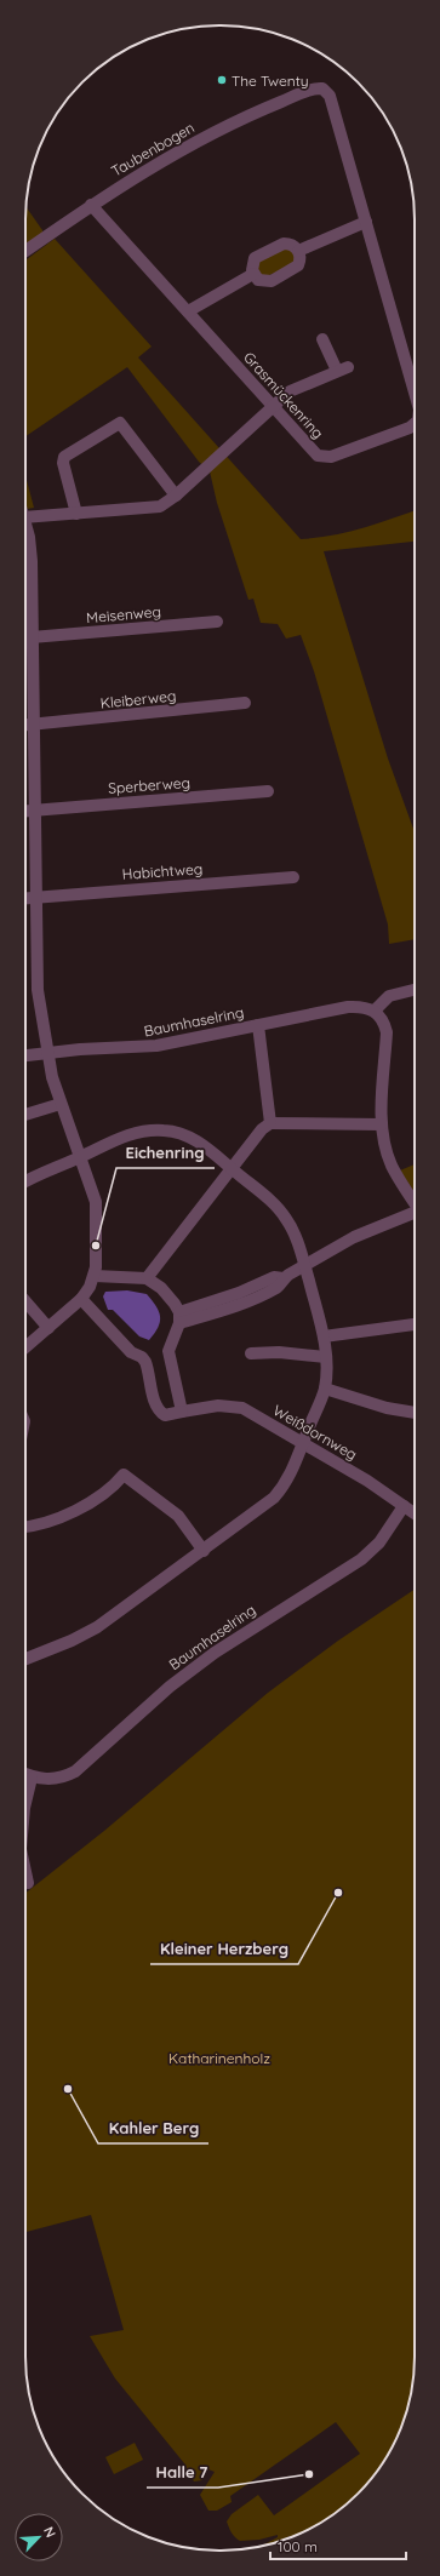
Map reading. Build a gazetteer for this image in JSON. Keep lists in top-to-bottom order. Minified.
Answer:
{"streets":{"street":["Taubenbogen","Grasmückenring","Meisenweg","Kleiberweg","Sperberweg","Habichtweg","Baumhaselring","Weißdornweg"]},"crossings":[["Taubenbogen","Grasmückenring"],["Baumhaselring","Weißdornweg"]],"parks":["Katharinenholz"],"places":["The Twenty","Eichenring","Kleiner Herzberg","Kahler Berg","Halle 7"],"scale_bar":"100 m","north":"top right"}
